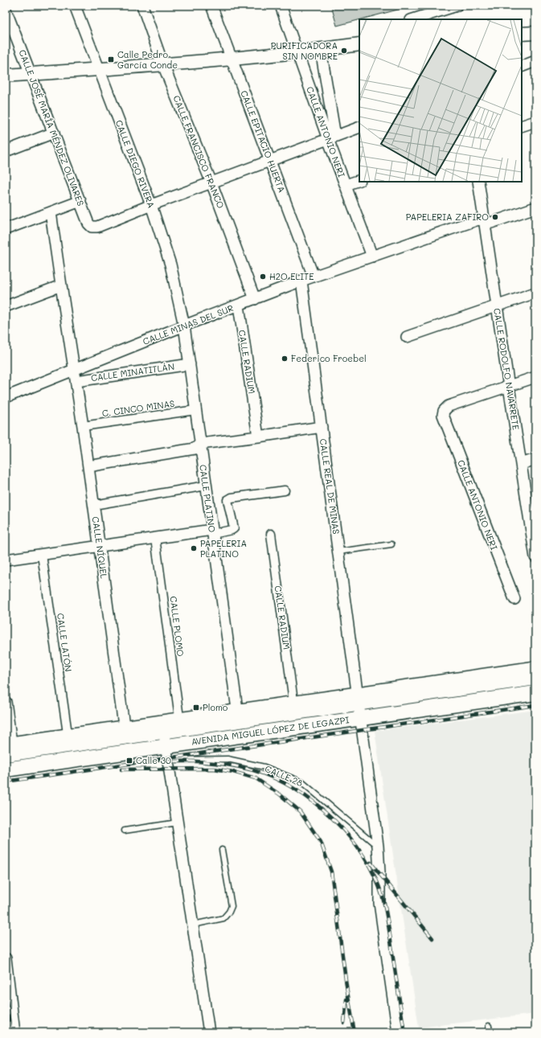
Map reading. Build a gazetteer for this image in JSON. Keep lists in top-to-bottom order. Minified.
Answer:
{"streets":{"main road":["AVENIDA MIGUEL LÓPEZ DE LEGAZPI"],"street":["CALLE JOSÉ MARÍA MÉNDEZ OLIVARES","CALLE ANTONIO NERI","CALLE EPITACIO HUERTA","CALLE FRANCISCO FRANCO","CALLE DIEGO RIVERA","CALLE MINAS DEL SUR","CALLE RADIUM","CALLE RODOLFO NAVARRETE","CALLE MINATITLÁN","C. CINCO MINAS","CALLE REAL DE MINAS","CALLE PLATINO","CALLE NÍQUEL","CALLE PLOMO","CALLE LATÓN"],"lane":["CALLE 28"]},"crossings":[["CALLE JOSÉ MARÍA MÉNDEZ OLIVARES","CALLE DIEGO RIVERA"],["CALLE ANTONIO NERI","CALLE MINAS DEL SUR"],["CALLE ANTONIO NERI","CALLE RODOLFO NAVARRETE"],["CALLE EPITACIO HUERTA","CALLE MINAS DEL SUR"],["CALLE FRANCISCO FRANCO","CALLE MINAS DEL SUR"],["CALLE DIEGO RIVERA","CALLE MINAS DEL SUR"],["CALLE DIEGO RIVERA","CALLE PLATINO"],["CALLE MINAS DEL SUR","CALLE RADIUM"],["CALLE MINAS DEL SUR","CALLE RODOLFO NAVARRETE"],["CALLE MINAS DEL SUR","CALLE REAL DE MINAS"],["CALLE MINAS DEL SUR","CALLE PLATINO"],["CALLE MINAS DEL SUR","CALLE NÍQUEL"],["CALLE RADIUM","AVENIDA MIGUEL LÓPEZ DE LEGAZPI"],["CALLE MINATITLÁN","CALLE PLATINO"],["CALLE MINATITLÁN","CALLE NÍQUEL"],["C. CINCO MINAS","CALLE PLATINO"],["C. CINCO MINAS","CALLE NÍQUEL"],["CALLE REAL DE MINAS","AVENIDA MIGUEL LÓPEZ DE LEGAZPI"],["CALLE PLATINO","AVENIDA MIGUEL LÓPEZ DE LEGAZPI"],["CALLE NÍQUEL","AVENIDA MIGUEL LÓPEZ DE LEGAZPI"],["CALLE PLOMO","AVENIDA MIGUEL LÓPEZ DE LEGAZPI"],["CALLE LATÓN","AVENIDA MIGUEL LÓPEZ DE LEGAZPI"]],"places":{"other":["PURIFICADORA SIN NOMBRE","PAPELERIA ZAFIRO","H2O ELITE","Federico Froebel","PAPELERIA PLATINO"],"transit":["Calle Pedro García Conde","Plomo","Calle 30"]}}
